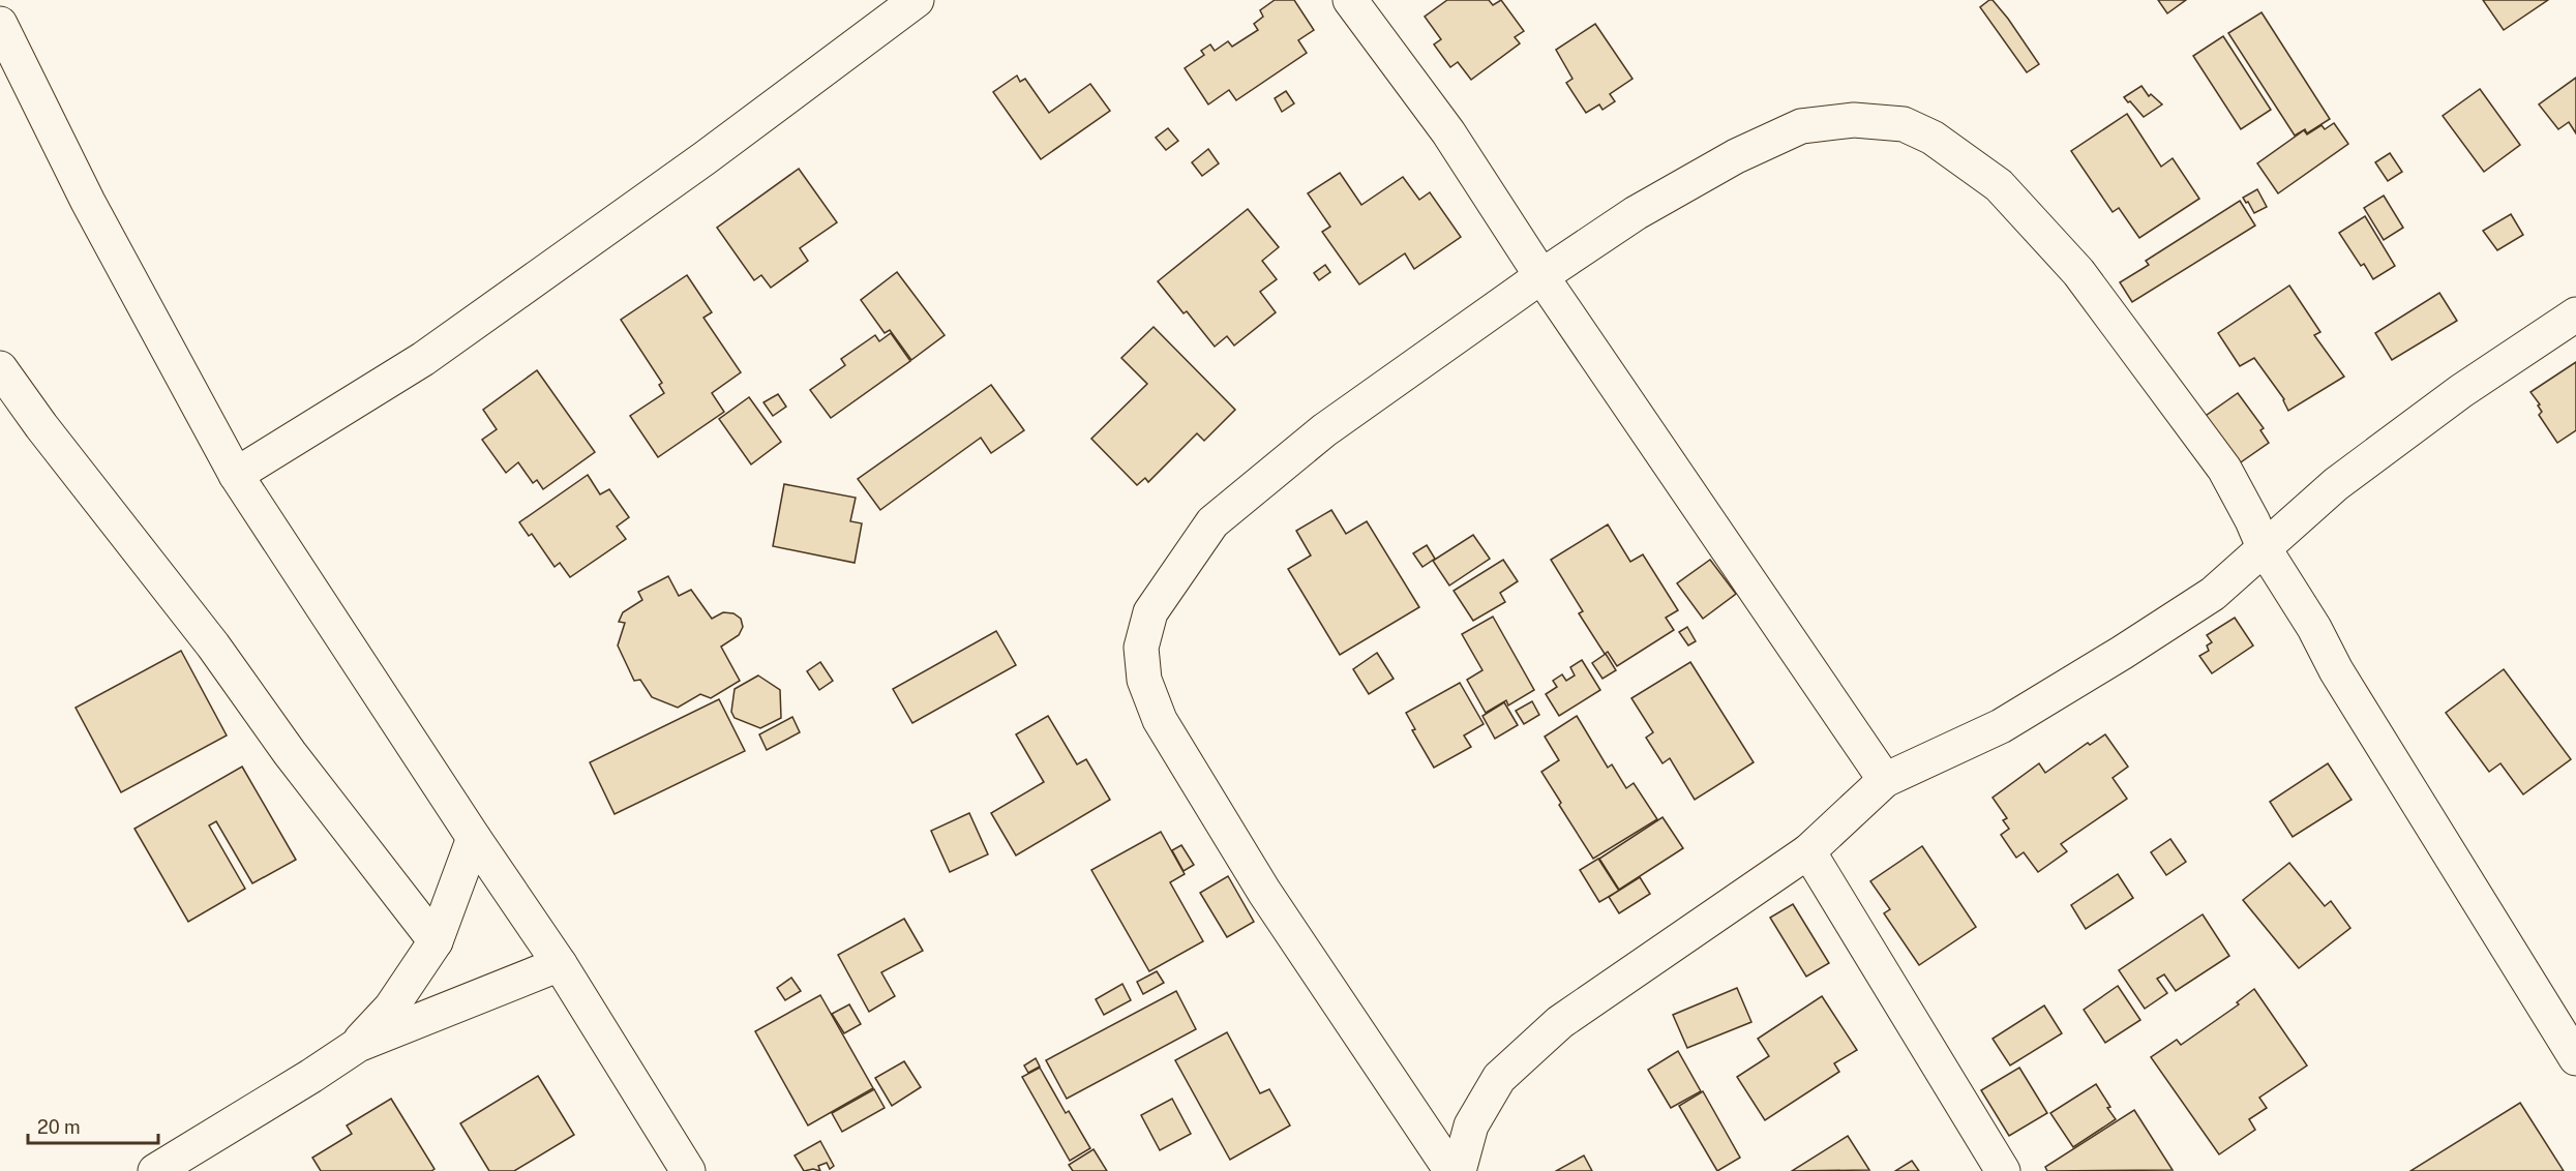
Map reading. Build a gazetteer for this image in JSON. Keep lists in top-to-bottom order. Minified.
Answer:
{"scale_bar":"20 m"}
